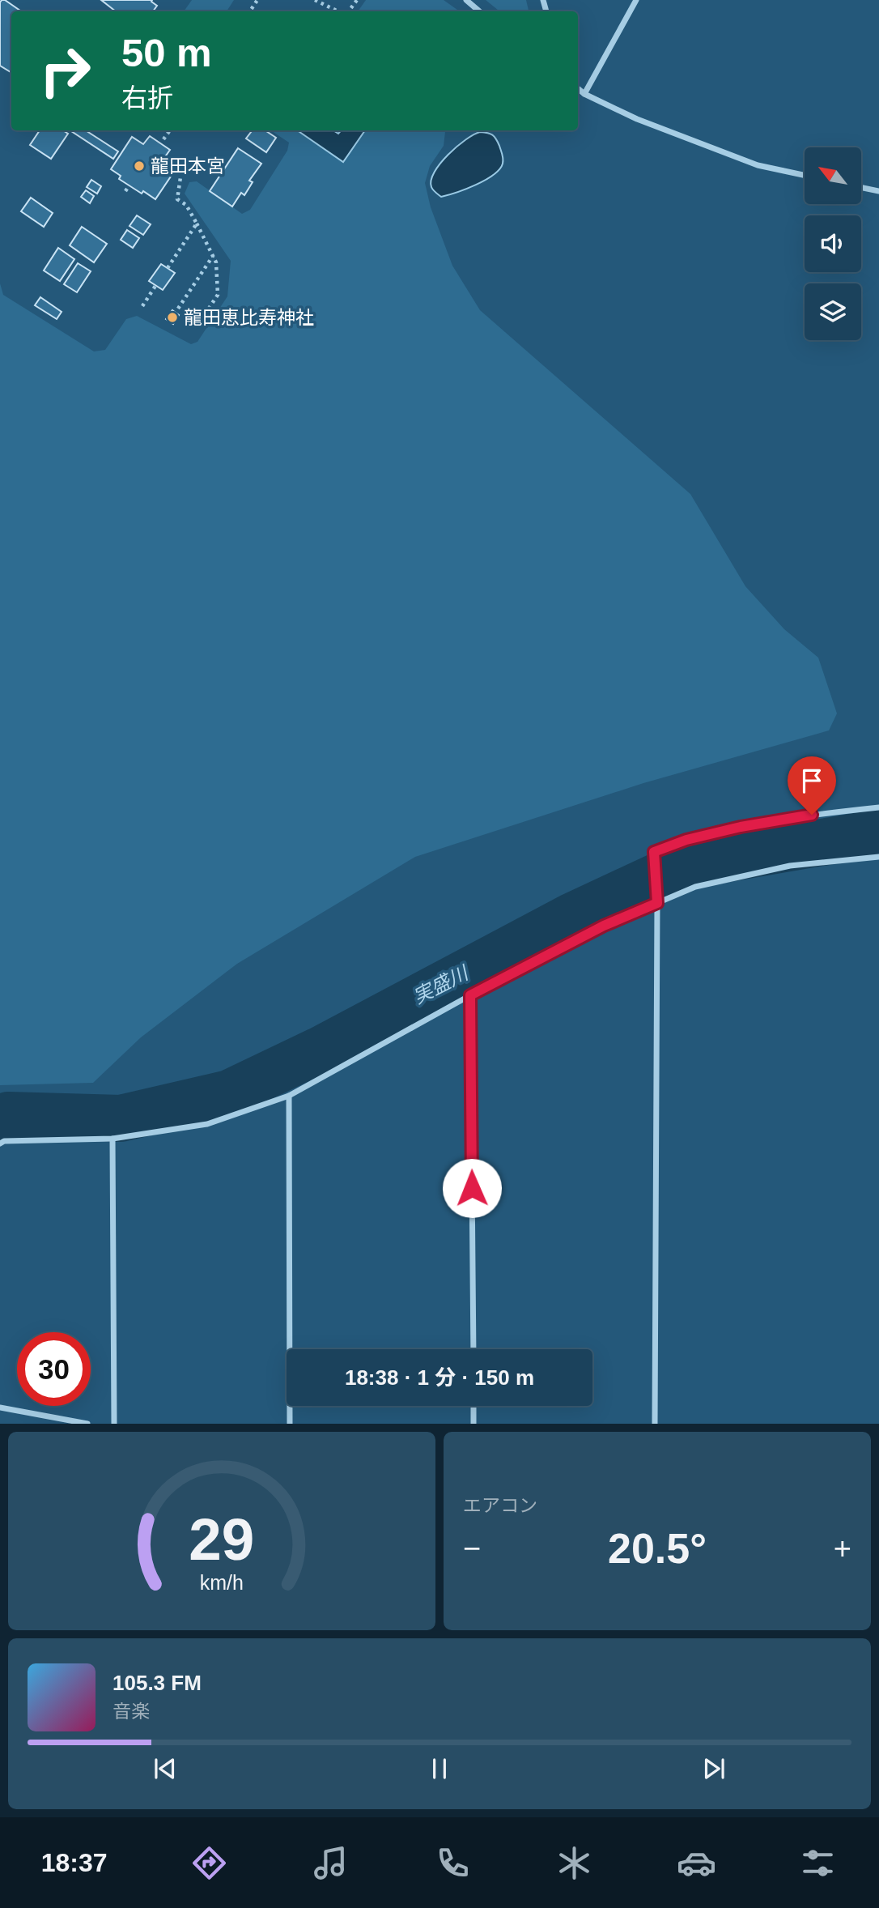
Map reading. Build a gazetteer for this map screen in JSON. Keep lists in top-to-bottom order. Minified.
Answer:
{"water":["実盛川"],"places":["龍田本宮","龍田恵比寿神社"],"north":"top left","page":{"turn":["50 m","右折"],"limit":"30","trip":"18:38 · 1 分 · 150 m","tile":"エアコン","heat":["−","20.5°","+"],"song":["105.3 FM","音楽"],"tabs":"18:37","gauge":["29","km/h"]}}
